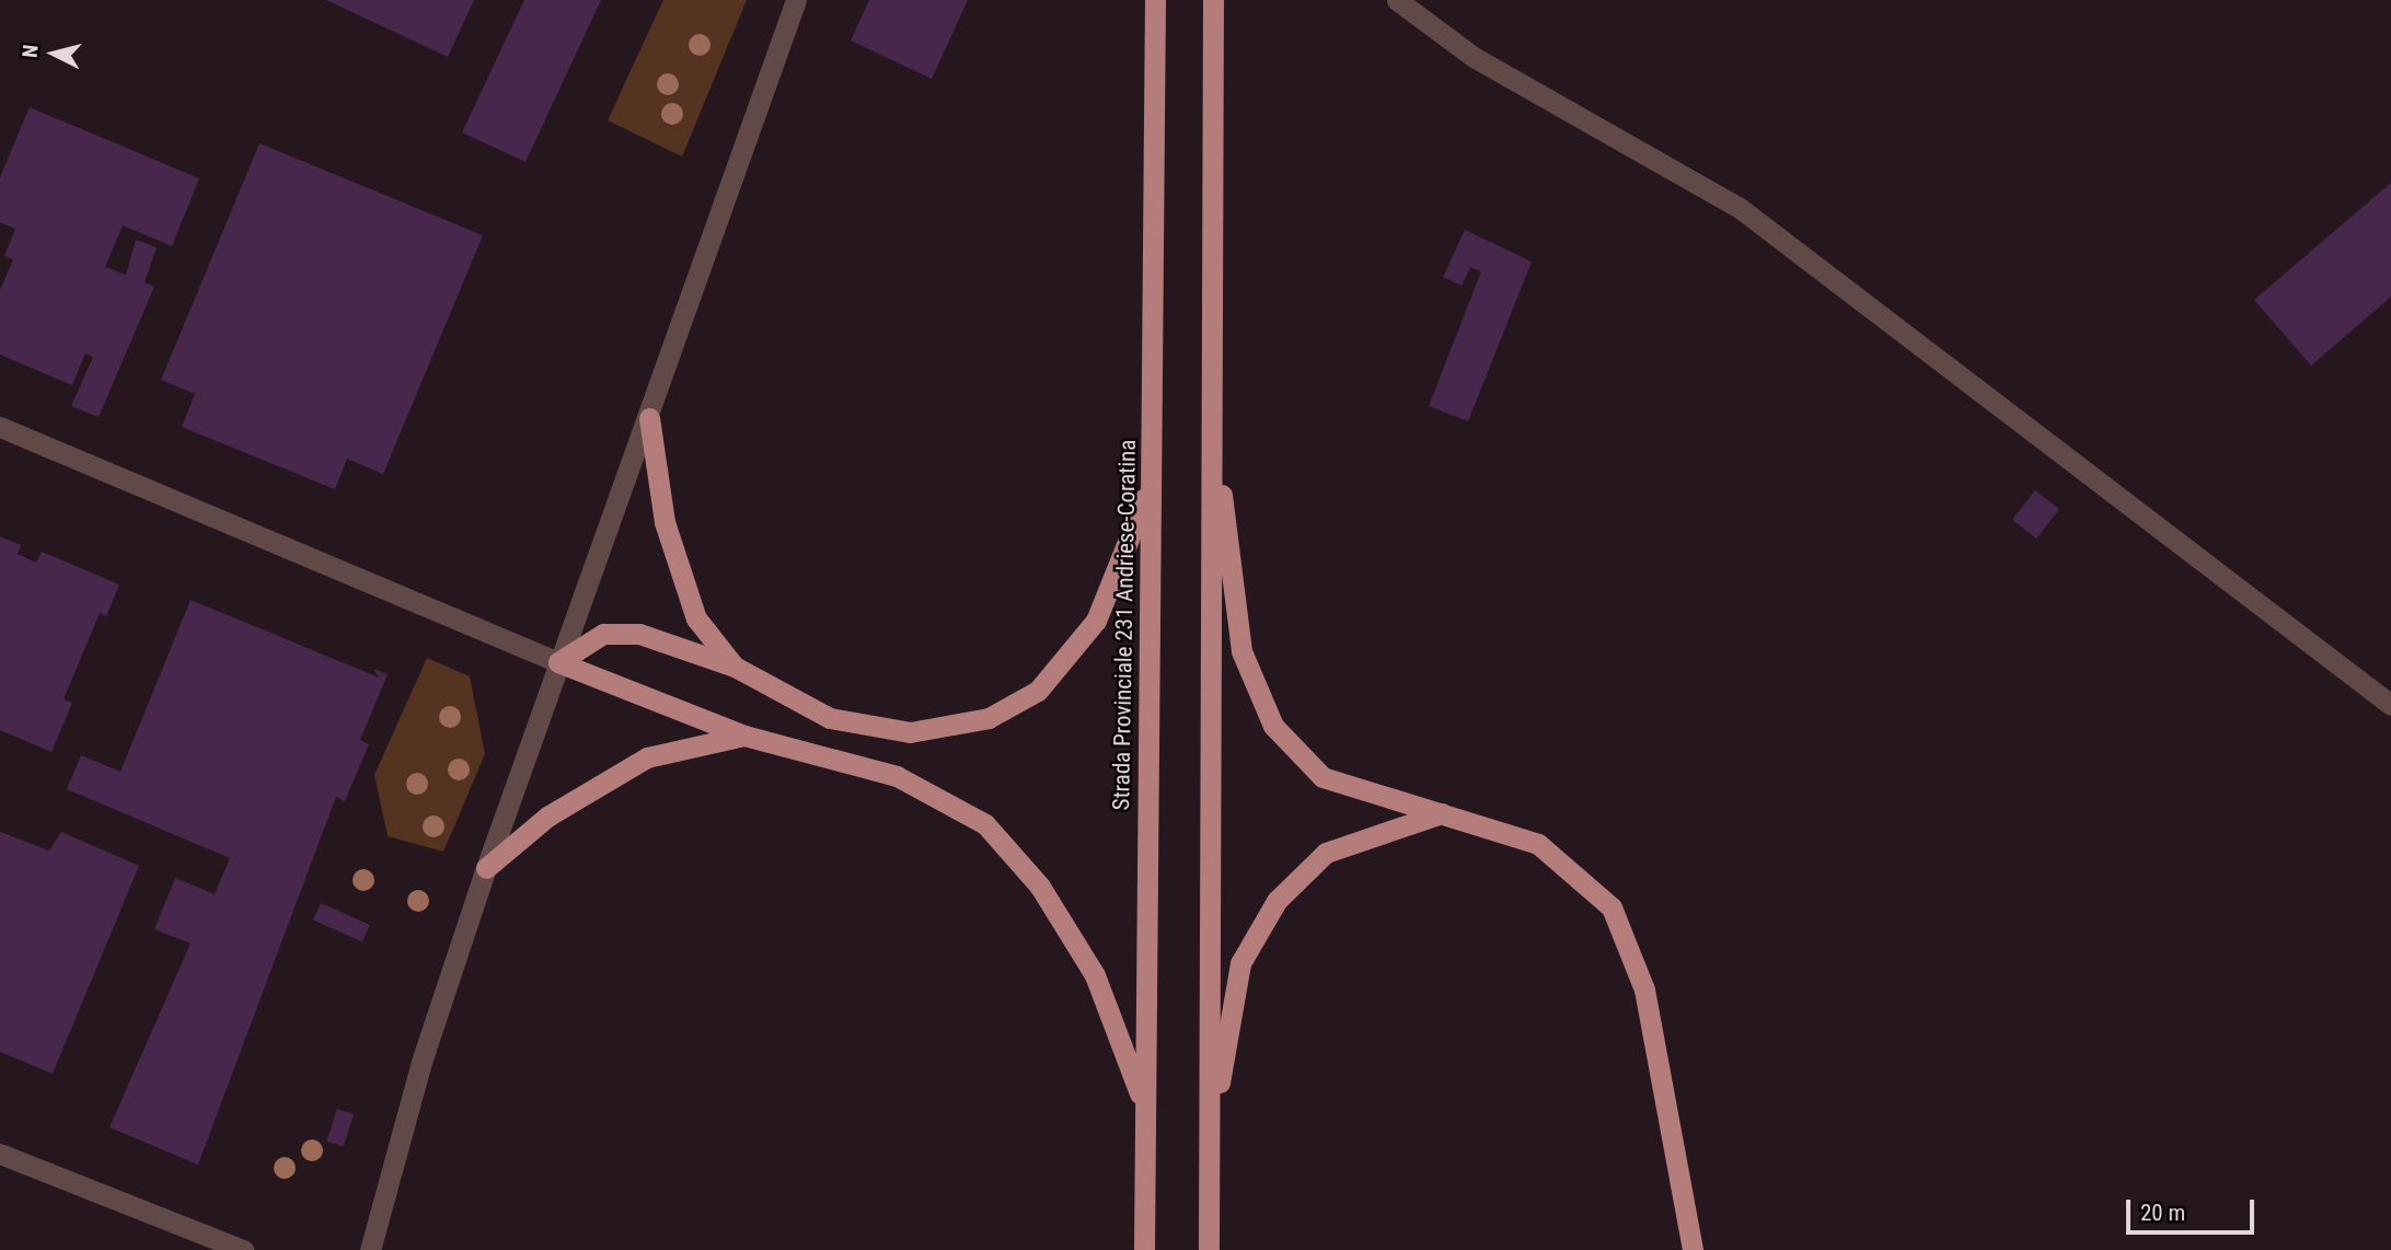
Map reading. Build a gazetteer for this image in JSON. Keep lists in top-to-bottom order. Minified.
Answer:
{"streets":{"highway":["Strada Provinciale 231 Andriese-Coratina"]},"scale_bar":"20 m","north":"left"}
